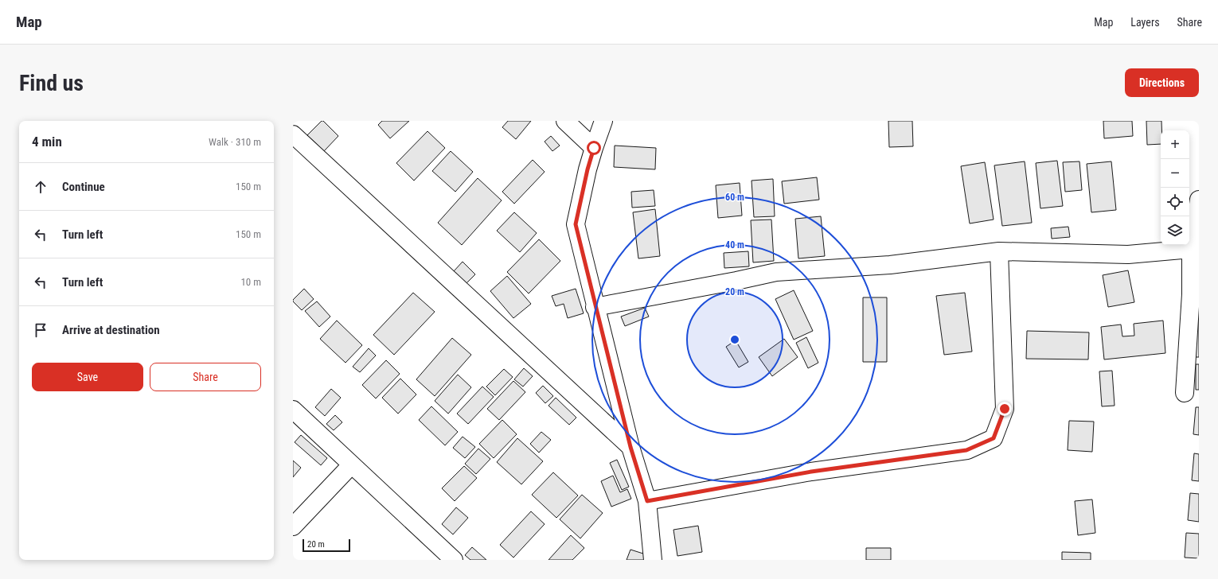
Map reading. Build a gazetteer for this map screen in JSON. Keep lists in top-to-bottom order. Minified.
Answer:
{"scale_bar":"20 m","page":{"header":"Map","nav":["Map","Layers","Share"],"buttons":["Directions",["Save","Share"]],"title":"Find us","heading":["4 min","Walk · 310 m"],"map_buttons":["+","−"],"list":[["Continue","150 m"],["Turn left","150 m"],["Turn left","10 m"],"Arrive at destination"],"scale":"20 m"},"rings":["60 m","40 m","20 m"]}
